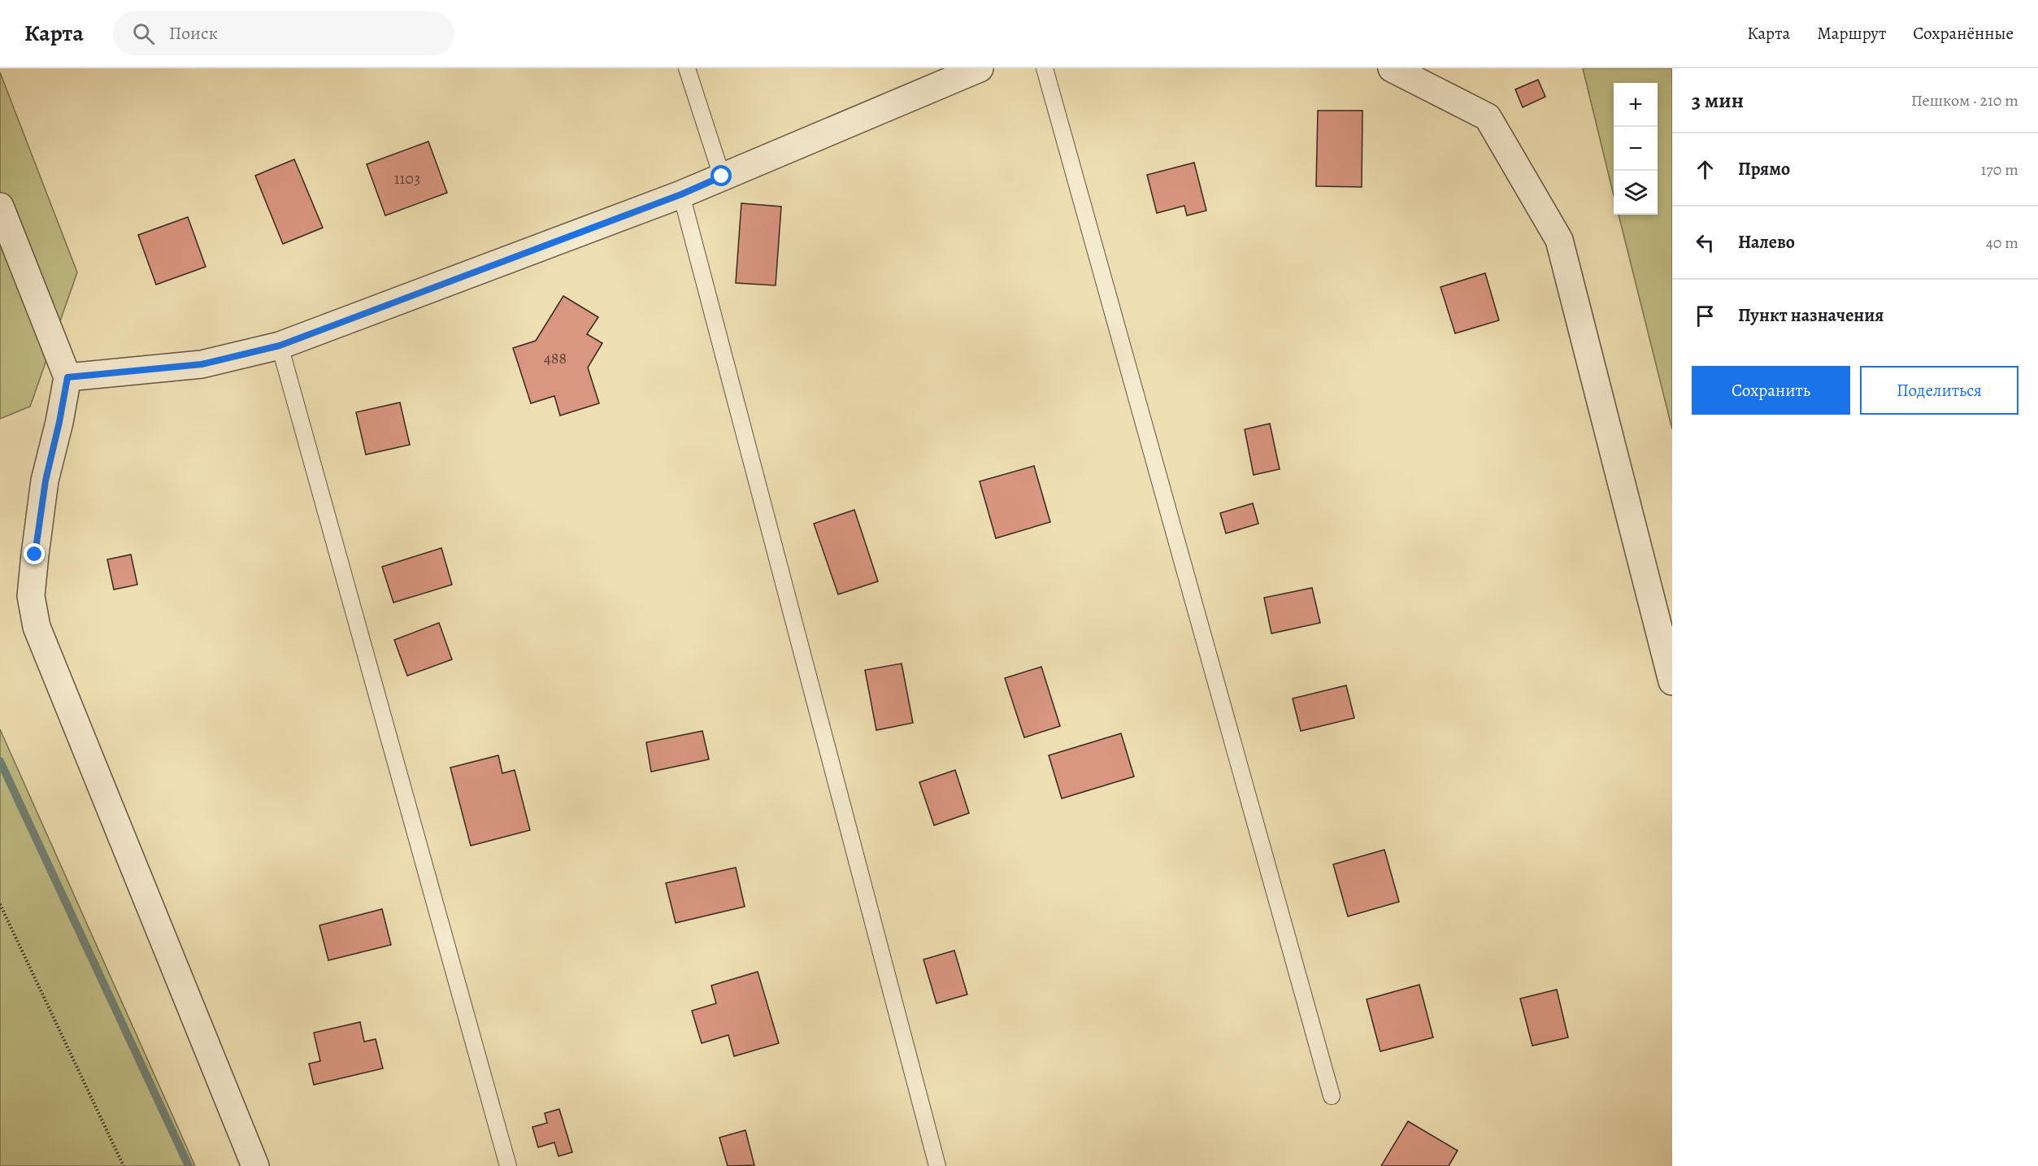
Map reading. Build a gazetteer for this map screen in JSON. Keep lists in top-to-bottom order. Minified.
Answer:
{"house_numbers":["1103","488"],"page":{"header":"Карта","search":"Поиск","nav":["Карта","Маршрут","Сохранённые"],"heading":["3 мин","Пешком · 210 m"],"map_buttons":["+","−"],"list":[["Прямо","170 m"],["Налево","40 m"],"Пункт назначения"],"buttons":["Сохранить","Поделиться"]}}
